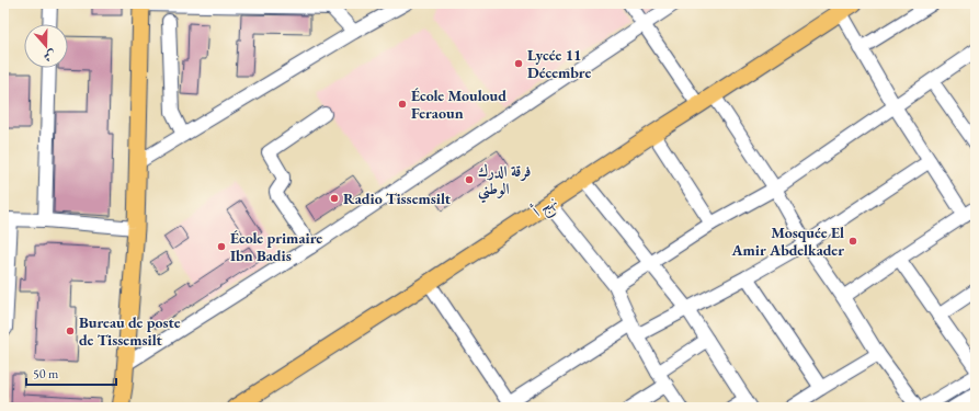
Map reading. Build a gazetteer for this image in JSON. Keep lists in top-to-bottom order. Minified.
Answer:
{"streets":{"main road":["نهج أ"]},"places":["Lycée 11 Décembre","École Mouloud Feraoun","فرقة الدرك الوطني","Radio Tissemsilt","Mosquée El Amir Abdelkader","École primaire Ibn Badis","Bureau de poste de Tissemsilt"],"scale_bar":"50 m","north":"bottom"}
